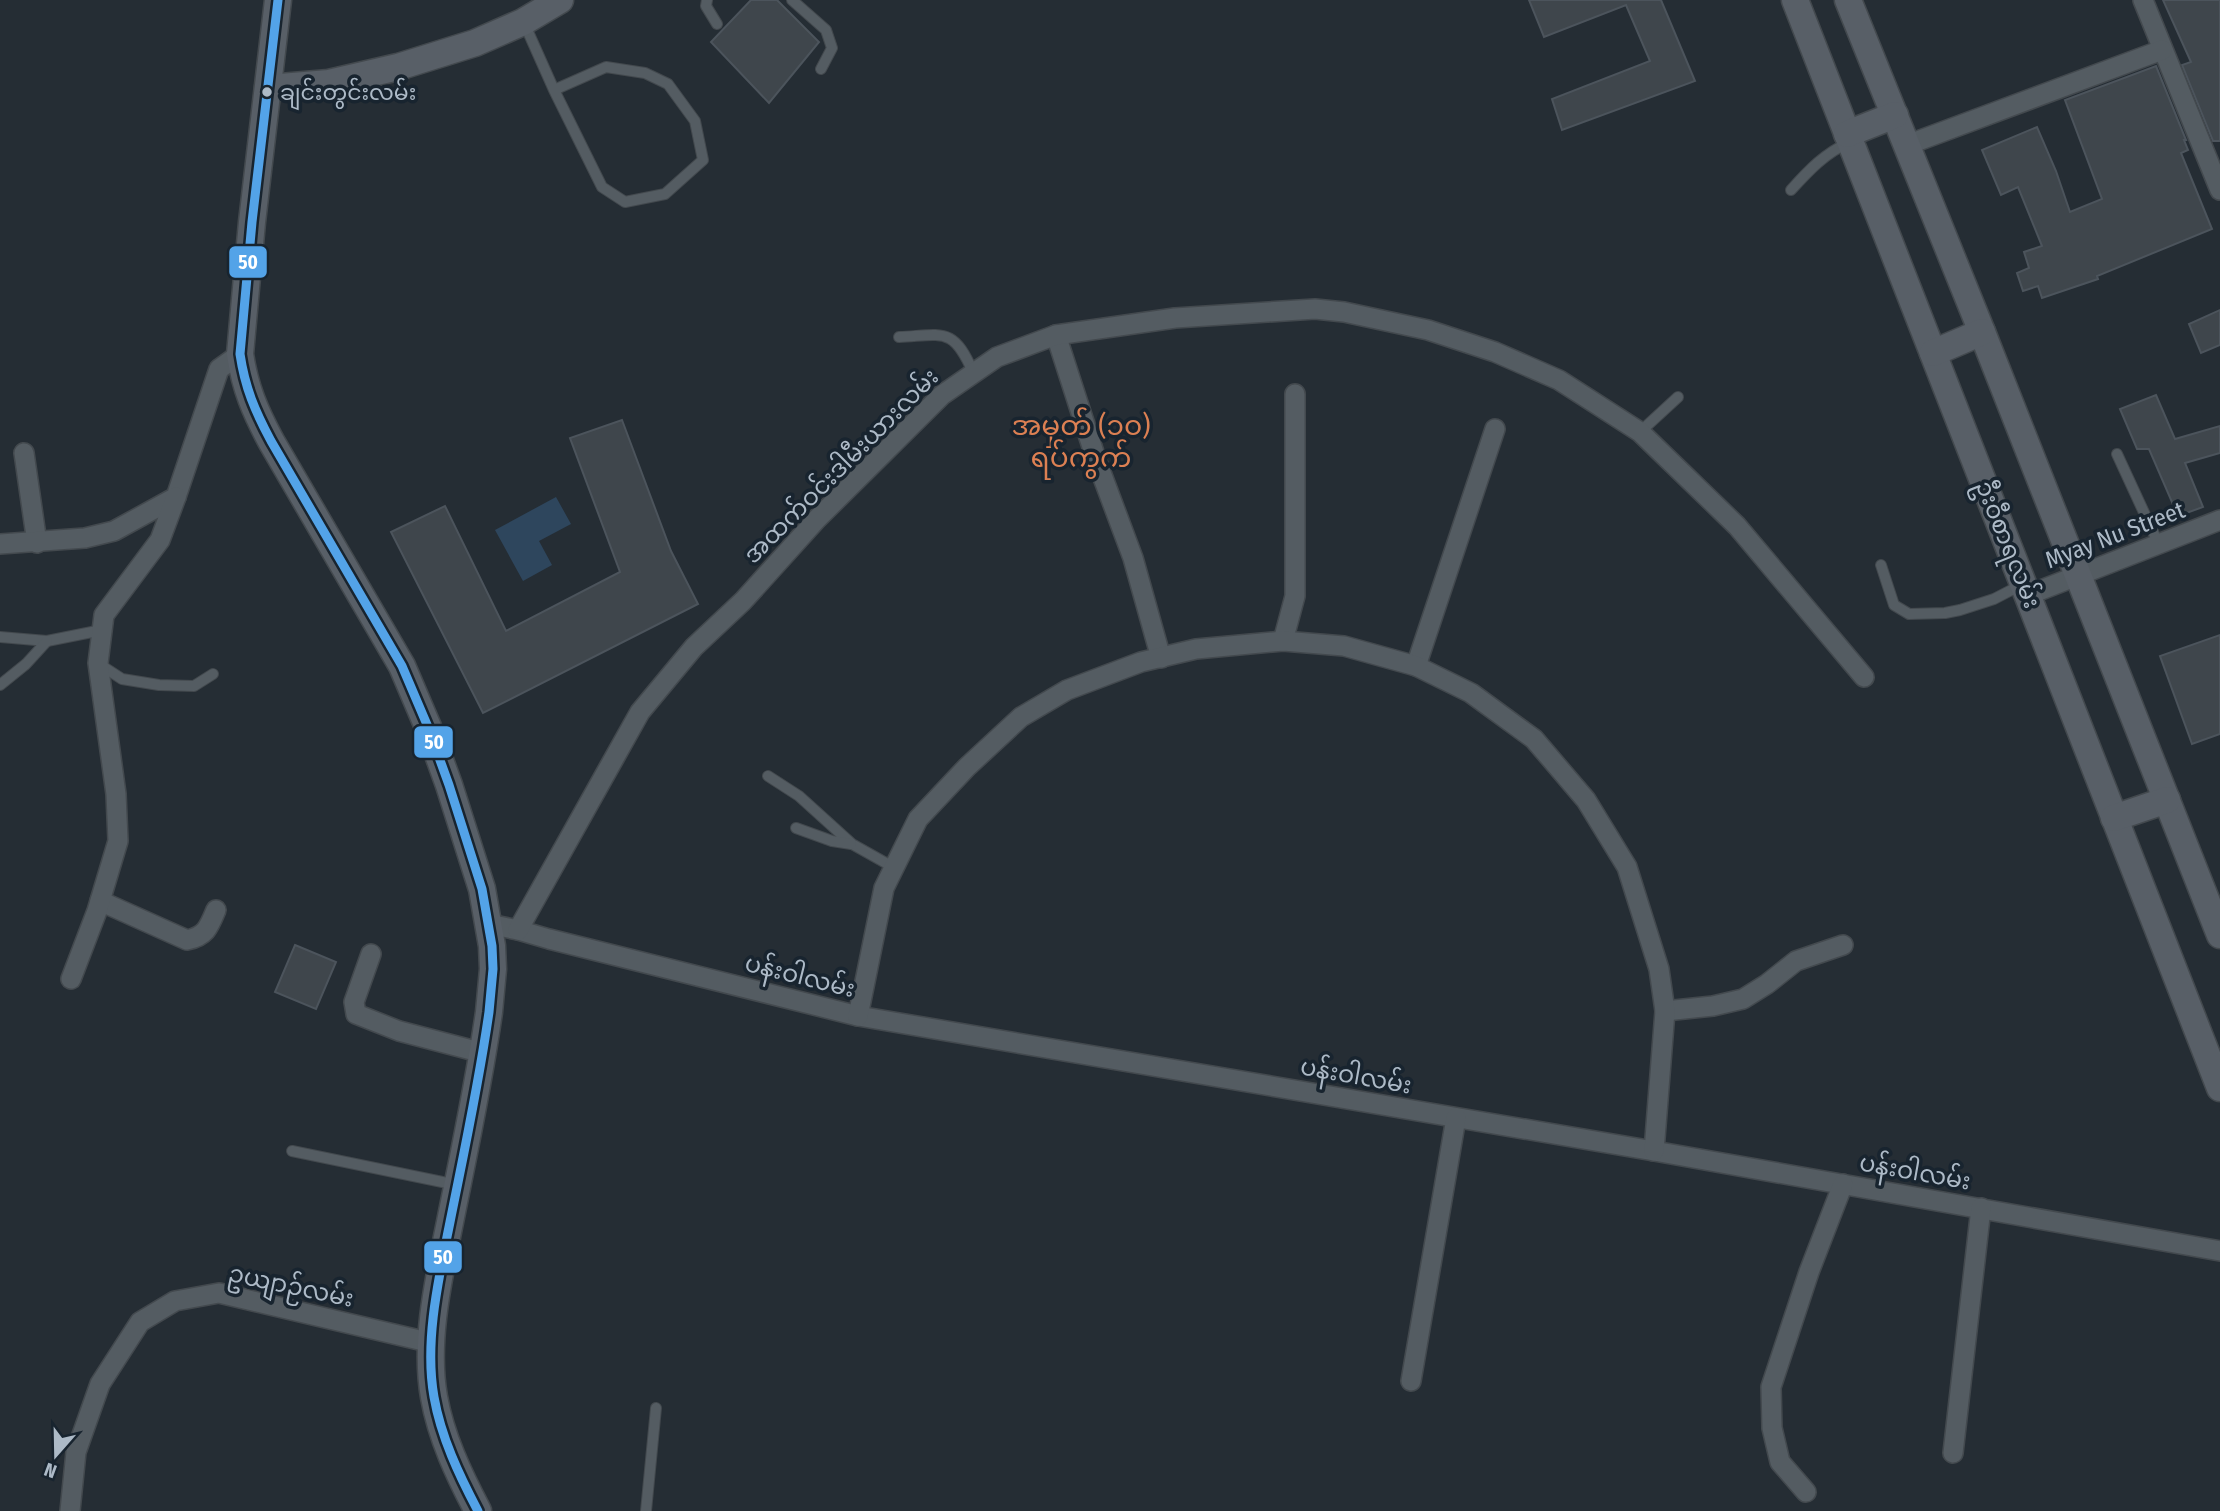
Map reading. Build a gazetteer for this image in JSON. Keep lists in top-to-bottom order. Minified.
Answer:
{"streets":{"main road":["ဦးဝီစာရလမ်း"],"street":["အထက်ဝင်းဒါမီးယားလမ်း","Myay Nu Street","ပန်းဝါလမ်း","ဥယျာဉ်လမ်း"]},"crossings":[["အထက်ဝင်းဒါမီးယားလမ်း","ပန်းဝါလမ်း"],["Myay Nu Street","ဦးဝီစာရလမ်း"]],"districts":["အမှတ် (၁၀) ရပ်ကွက်"],"places":["ချင်းတွင်းလမ်း"],"lines":["transit line 50"],"north":"bottom"}
